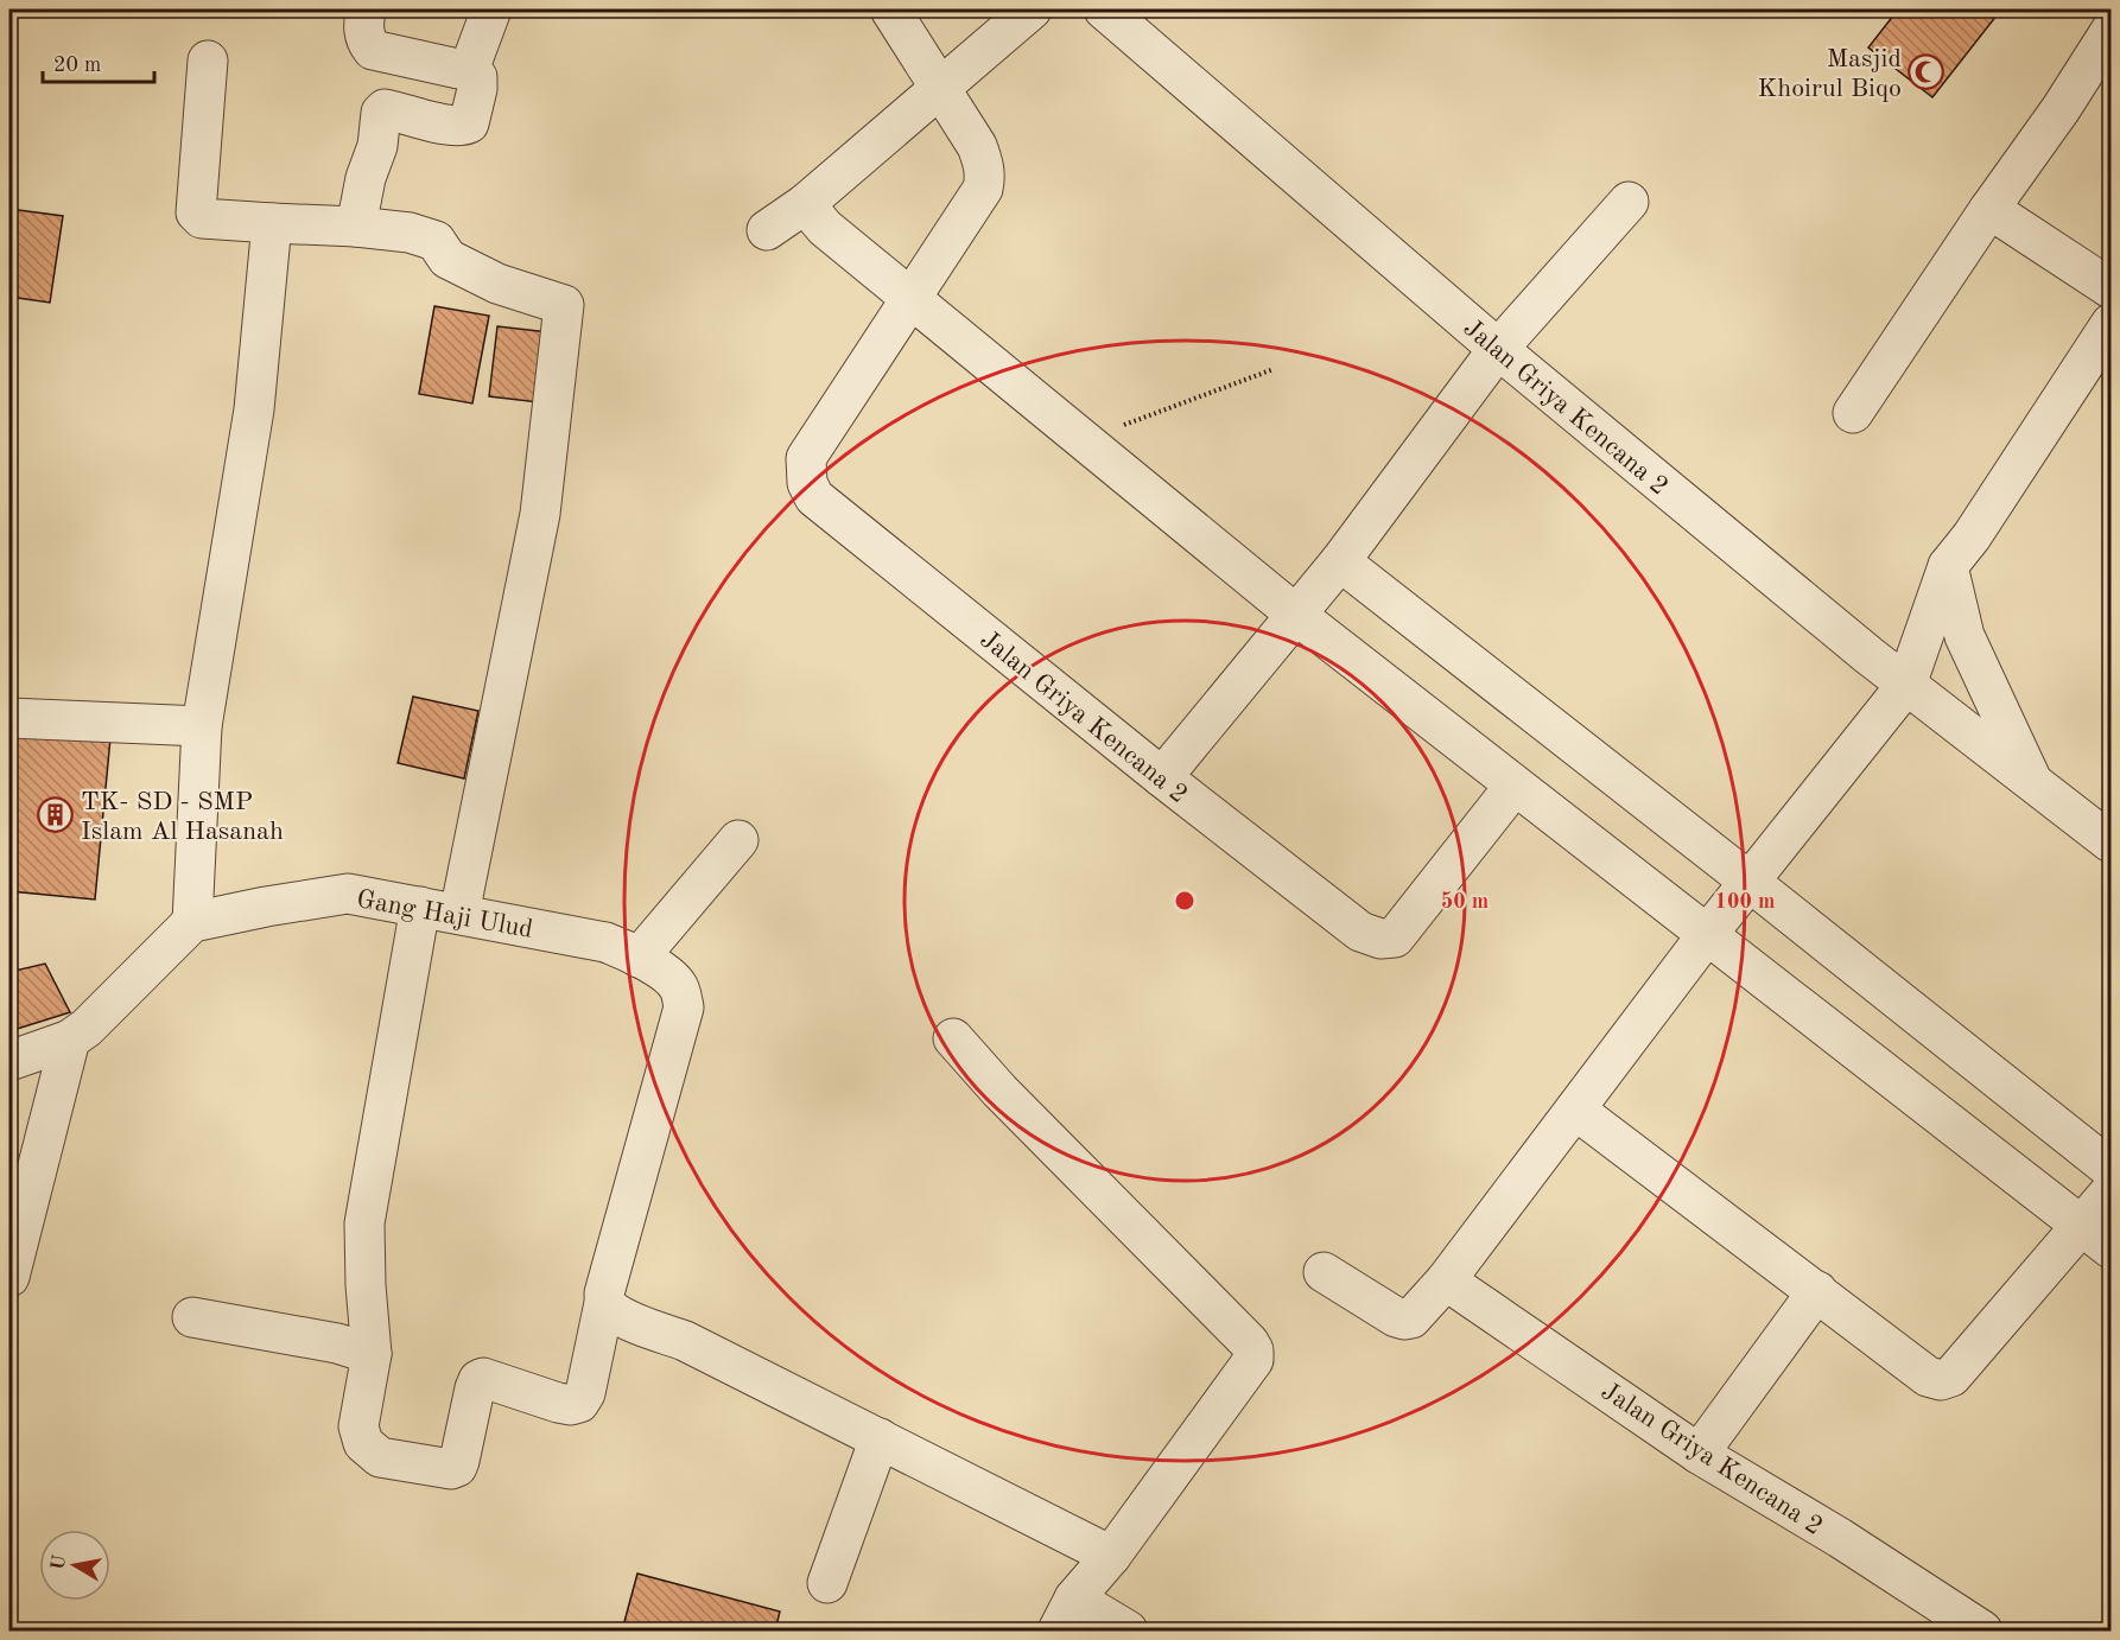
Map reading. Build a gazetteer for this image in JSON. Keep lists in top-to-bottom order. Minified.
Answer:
{"streets":{"street":["Jalan Griya Kencana 2","Gang Haji Ulud"]},"places":{"mosque":["Masjid Khoirul Biqo"],"building":["TK- SD - SMP Islam Al Hasanah"]},"scale_bar":"20 m","north":"left","rings":["50 m","100 m"]}
